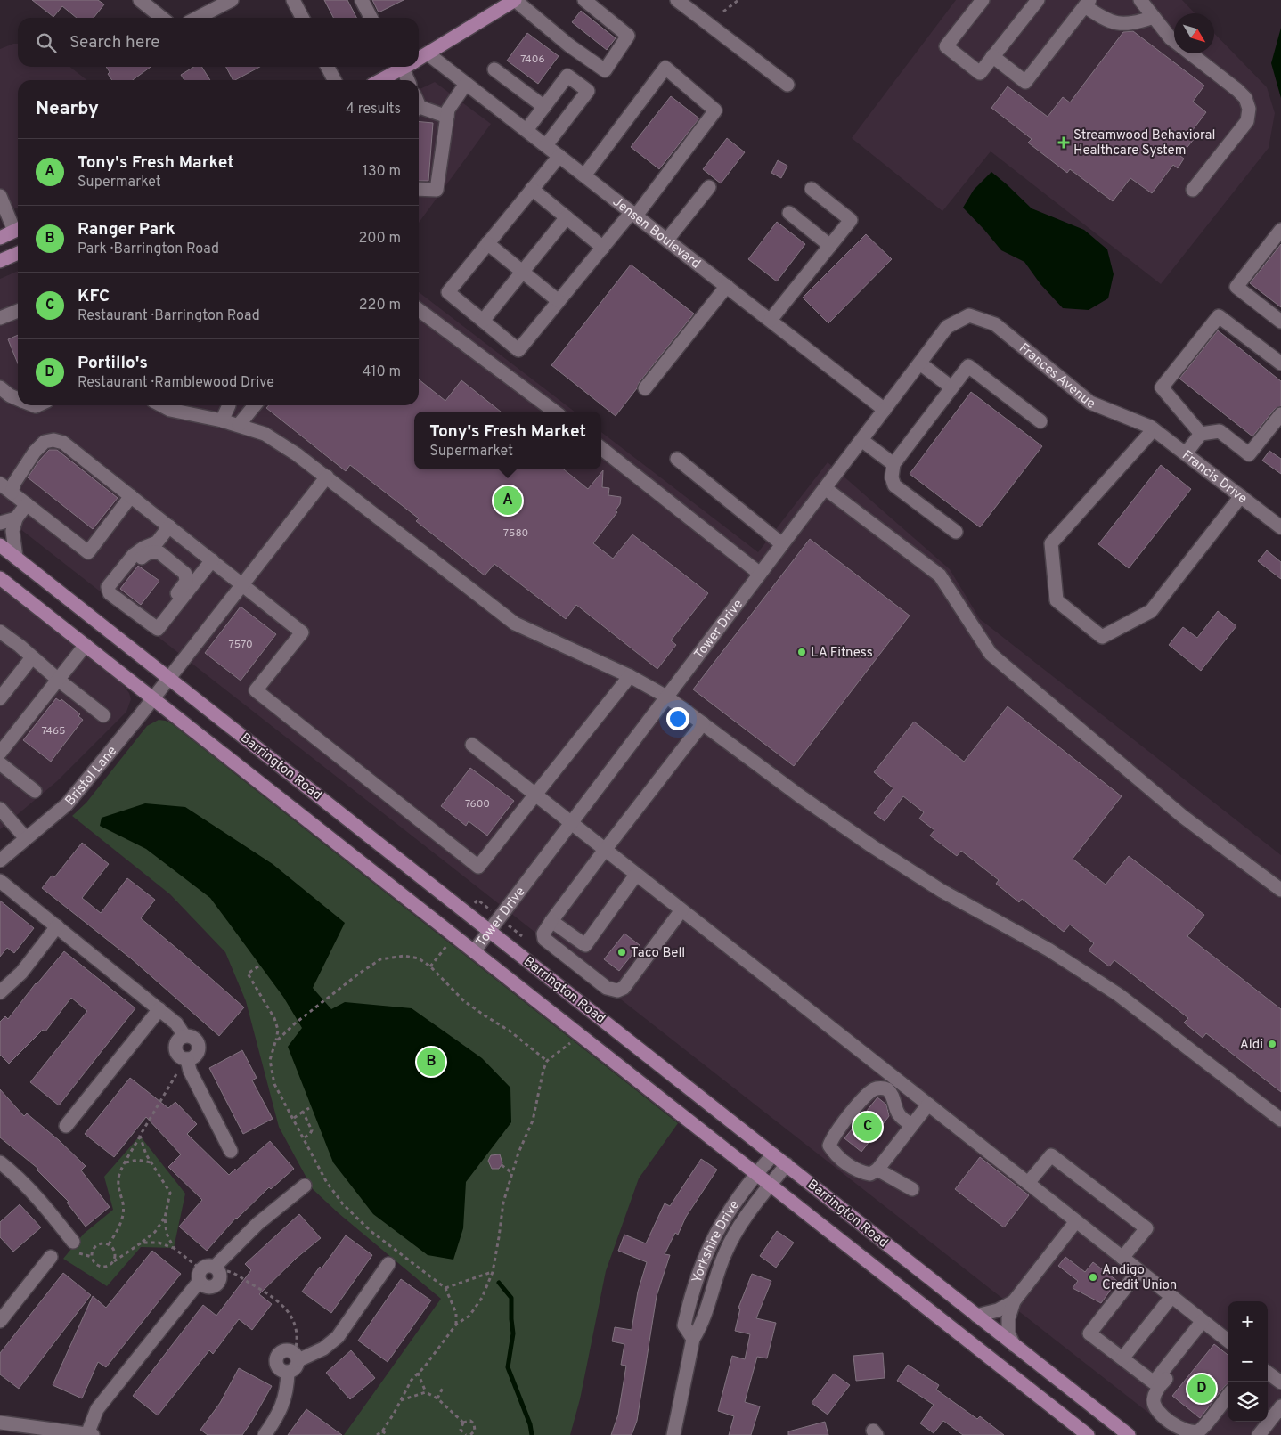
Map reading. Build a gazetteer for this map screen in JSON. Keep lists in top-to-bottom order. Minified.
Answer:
{"streets":{"main road":["Barrington Road"],"street":["Jensen Boulevard","Frances Avenue","Francis Drive","Tower Drive","Bristol Lane","Yorkshire Drive"]},"crossings":[["Jensen Boulevard","Tower Drive"],["Frances Avenue","Francis Drive"],["Frances Avenue","Tower Drive"],["Tower Drive","Barrington Road"],["Barrington Road","Bristol Lane"],["Barrington Road","Yorkshire Drive"]],"places":{"health":["Streamwood Behavioral Healthcare System"],"other":["LA Fitness","Taco Bell","Aldi","Andigo Credit Union"]},"house_numbers":["7406","7580","7570","7465","7600"],"north":"bottom right","page":{"search":"Search here","heading":["Nearby","4 results"],"list":[{"mark":"A","name":"Tony's Fresh Market","note":"Supermarket","value":"130 m"},{"mark":"B","name":"Ranger Park","note":"Park · Barrington Road","value":"200 m"},{"mark":"C","name":"KFC","note":"Restaurant · Barrington Road","value":"220 m"},{"mark":"D","name":"Portillo's","note":"Restaurant · Ramblewood Drive","value":"410 m"}],"popup":["Tony's Fresh Market","Supermarket"],"pins":["A","B","C","D"],"map_buttons":["+","−"]}}
